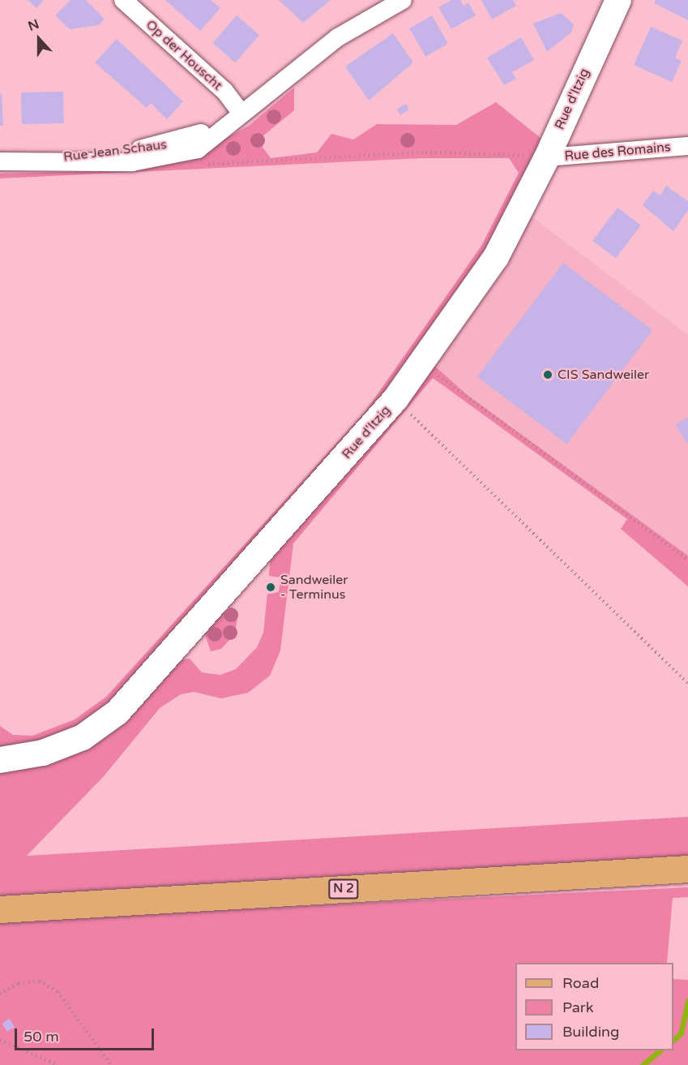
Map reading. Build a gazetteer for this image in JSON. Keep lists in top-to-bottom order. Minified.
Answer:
{"streets":{"main road":["N 2"],"street":["Op der Houscht","Rue d'Itzig","Rue Jean Schaus","Rue des Romains"]},"crossings":[["Op der Houscht","Rue Jean Schaus"],["Rue d'Itzig","Rue des Romains"]],"places":["CIS Sandweiler","Sandweiler - Terminus"],"legend":["Road","Park","Building"],"scale_bar":"50 m","north":"top"}
